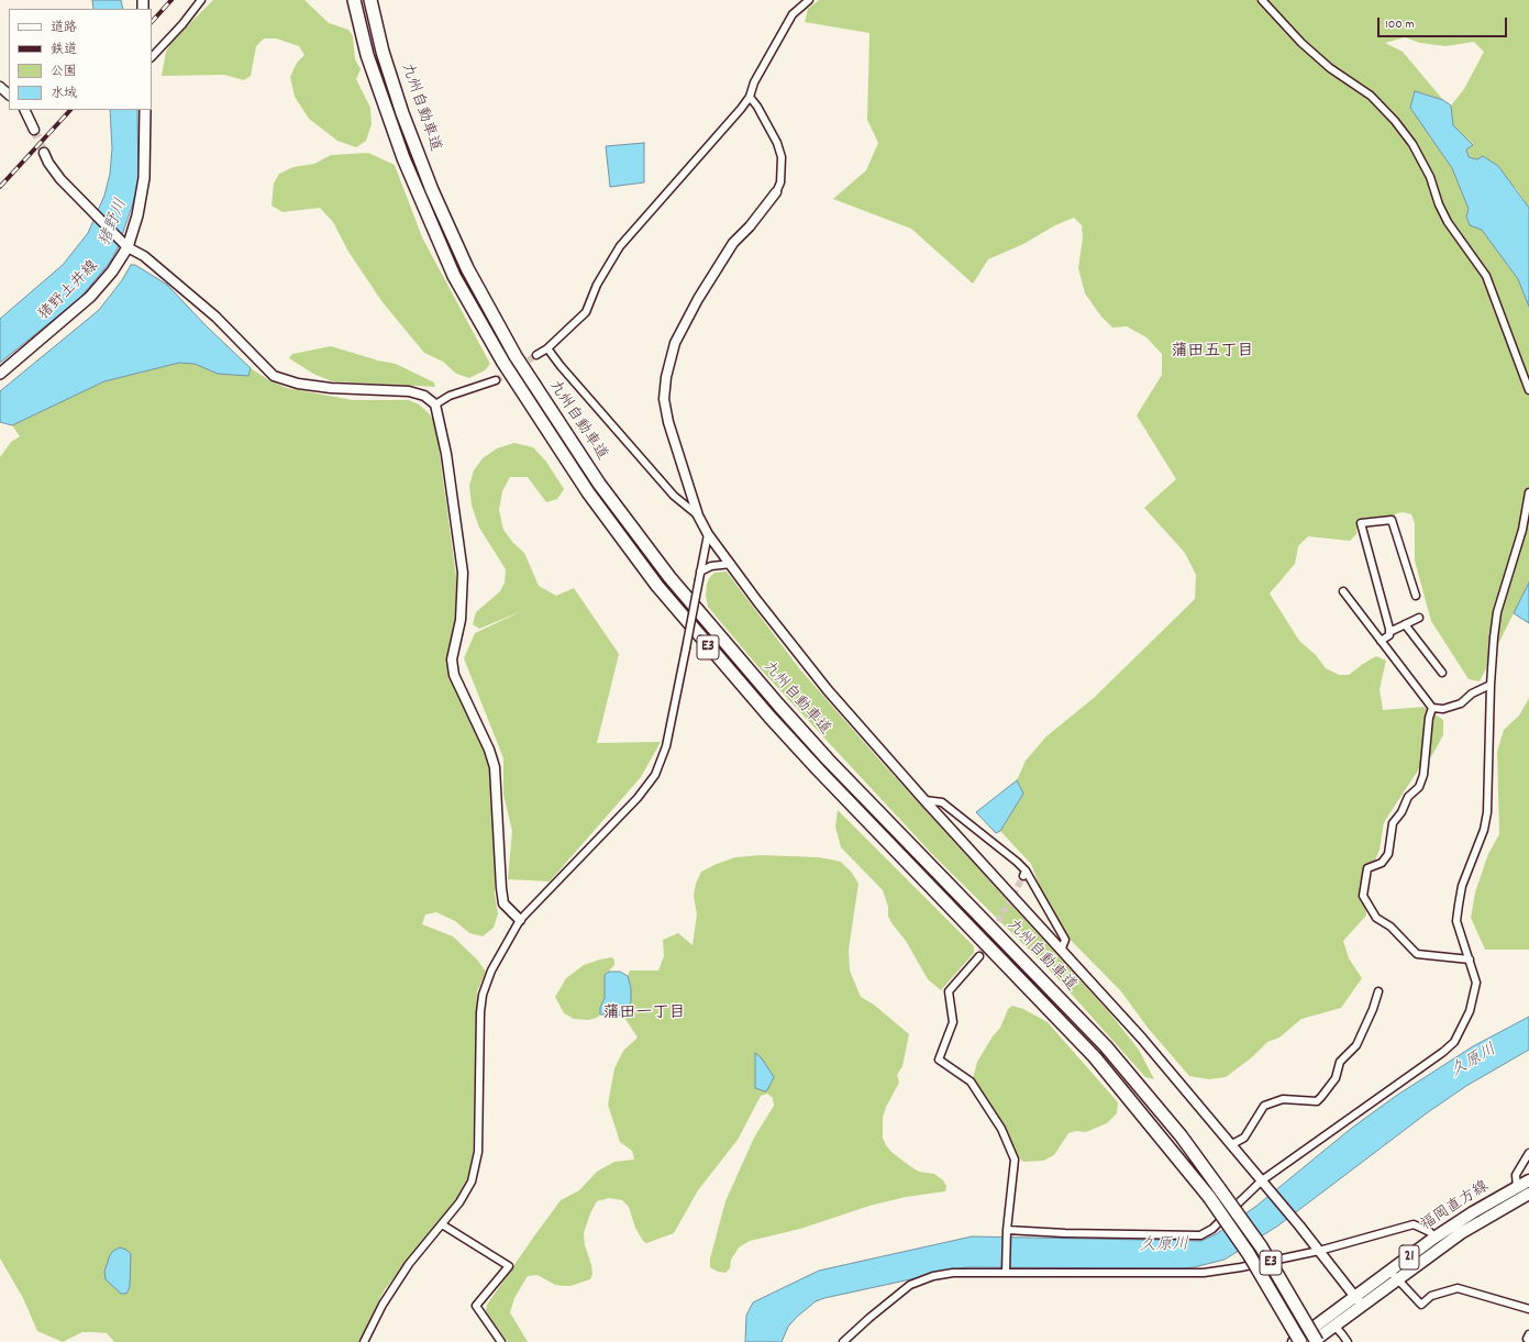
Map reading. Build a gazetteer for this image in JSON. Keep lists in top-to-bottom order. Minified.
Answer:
{"streets":{"highway":["九州自動車道","E3"],"main road":["猪野土井線","福岡直方線","21"]},"districts":["蒲田五丁目","蒲田一丁目"],"water":["猪野川","久原川"],"legend":["道路","鉄道","公園","水域"],"scale_bar":"100 m"}
